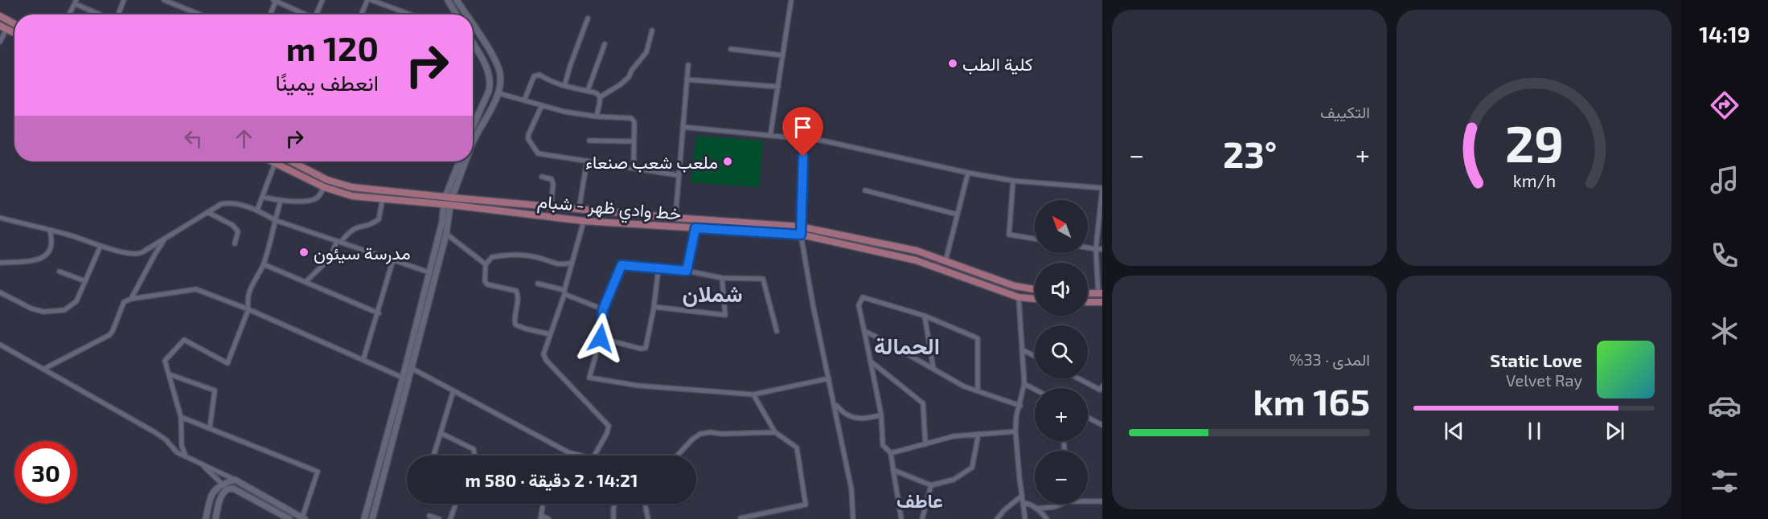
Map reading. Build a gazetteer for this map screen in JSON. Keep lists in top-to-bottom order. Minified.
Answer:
{"streets":{"main road":["خط وادي ظهر - شبام"]},"districts":["شملان","الحمالة","عاطف"],"places":["كلية الطب","ملعب شعب صنعاء","مدرسة سيئون"],"north":"top left","page":{"tabs":"14:19","tile":["التكييف",["المدى · 33%","165 km"]],"turn":["120 m","انعطف يمينًا"],"heat":["−","23°","+"],"map_buttons":["+","−"],"song":["Static Love","Velvet Ray"],"limit":"30","trip":"14:21 · 2 دقيقة · 580 m","gauge":["29","km/h"]}}
